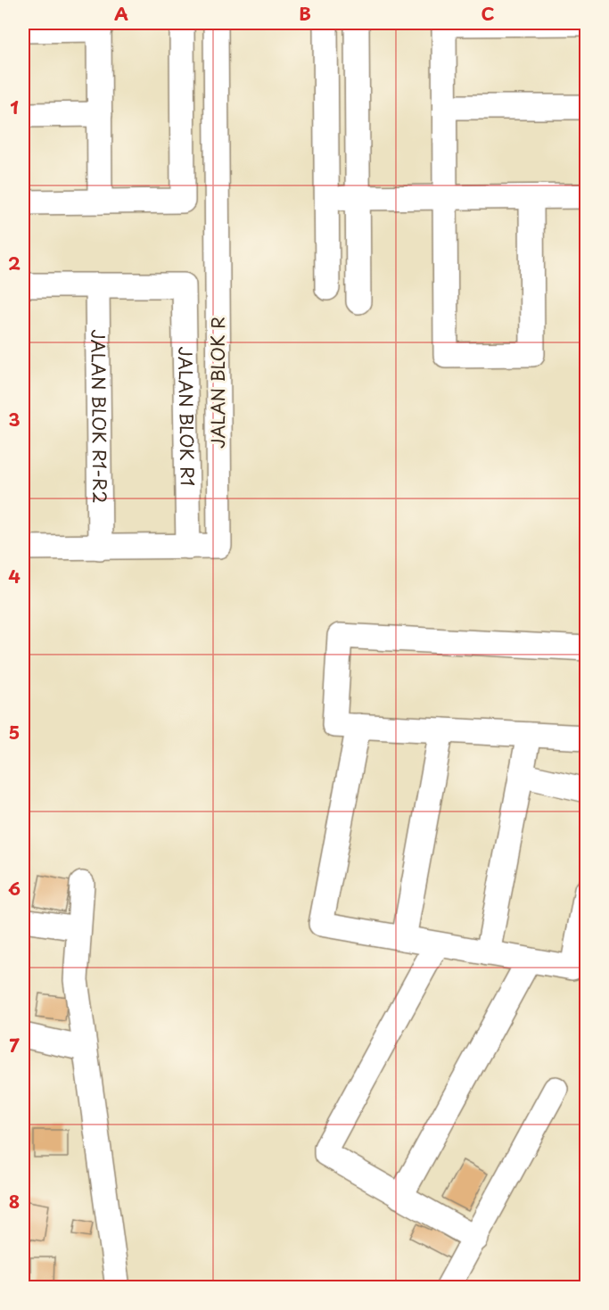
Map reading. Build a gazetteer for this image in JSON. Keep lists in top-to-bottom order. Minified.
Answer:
{"streets":{"street":["JALAN BLOK R","JALAN BLOK R1","JALAN BLOK R1-R2"]},"crossings":[["JALAN BLOK R","JALAN BLOK R1"],["JALAN BLOK R","JALAN BLOK R1-R2"],["JALAN BLOK R1","JALAN BLOK R1-R2"]],"grid":{"columns":["A","B","C"],"rows":["1","2","3","4","5","6","7","8"]}}
